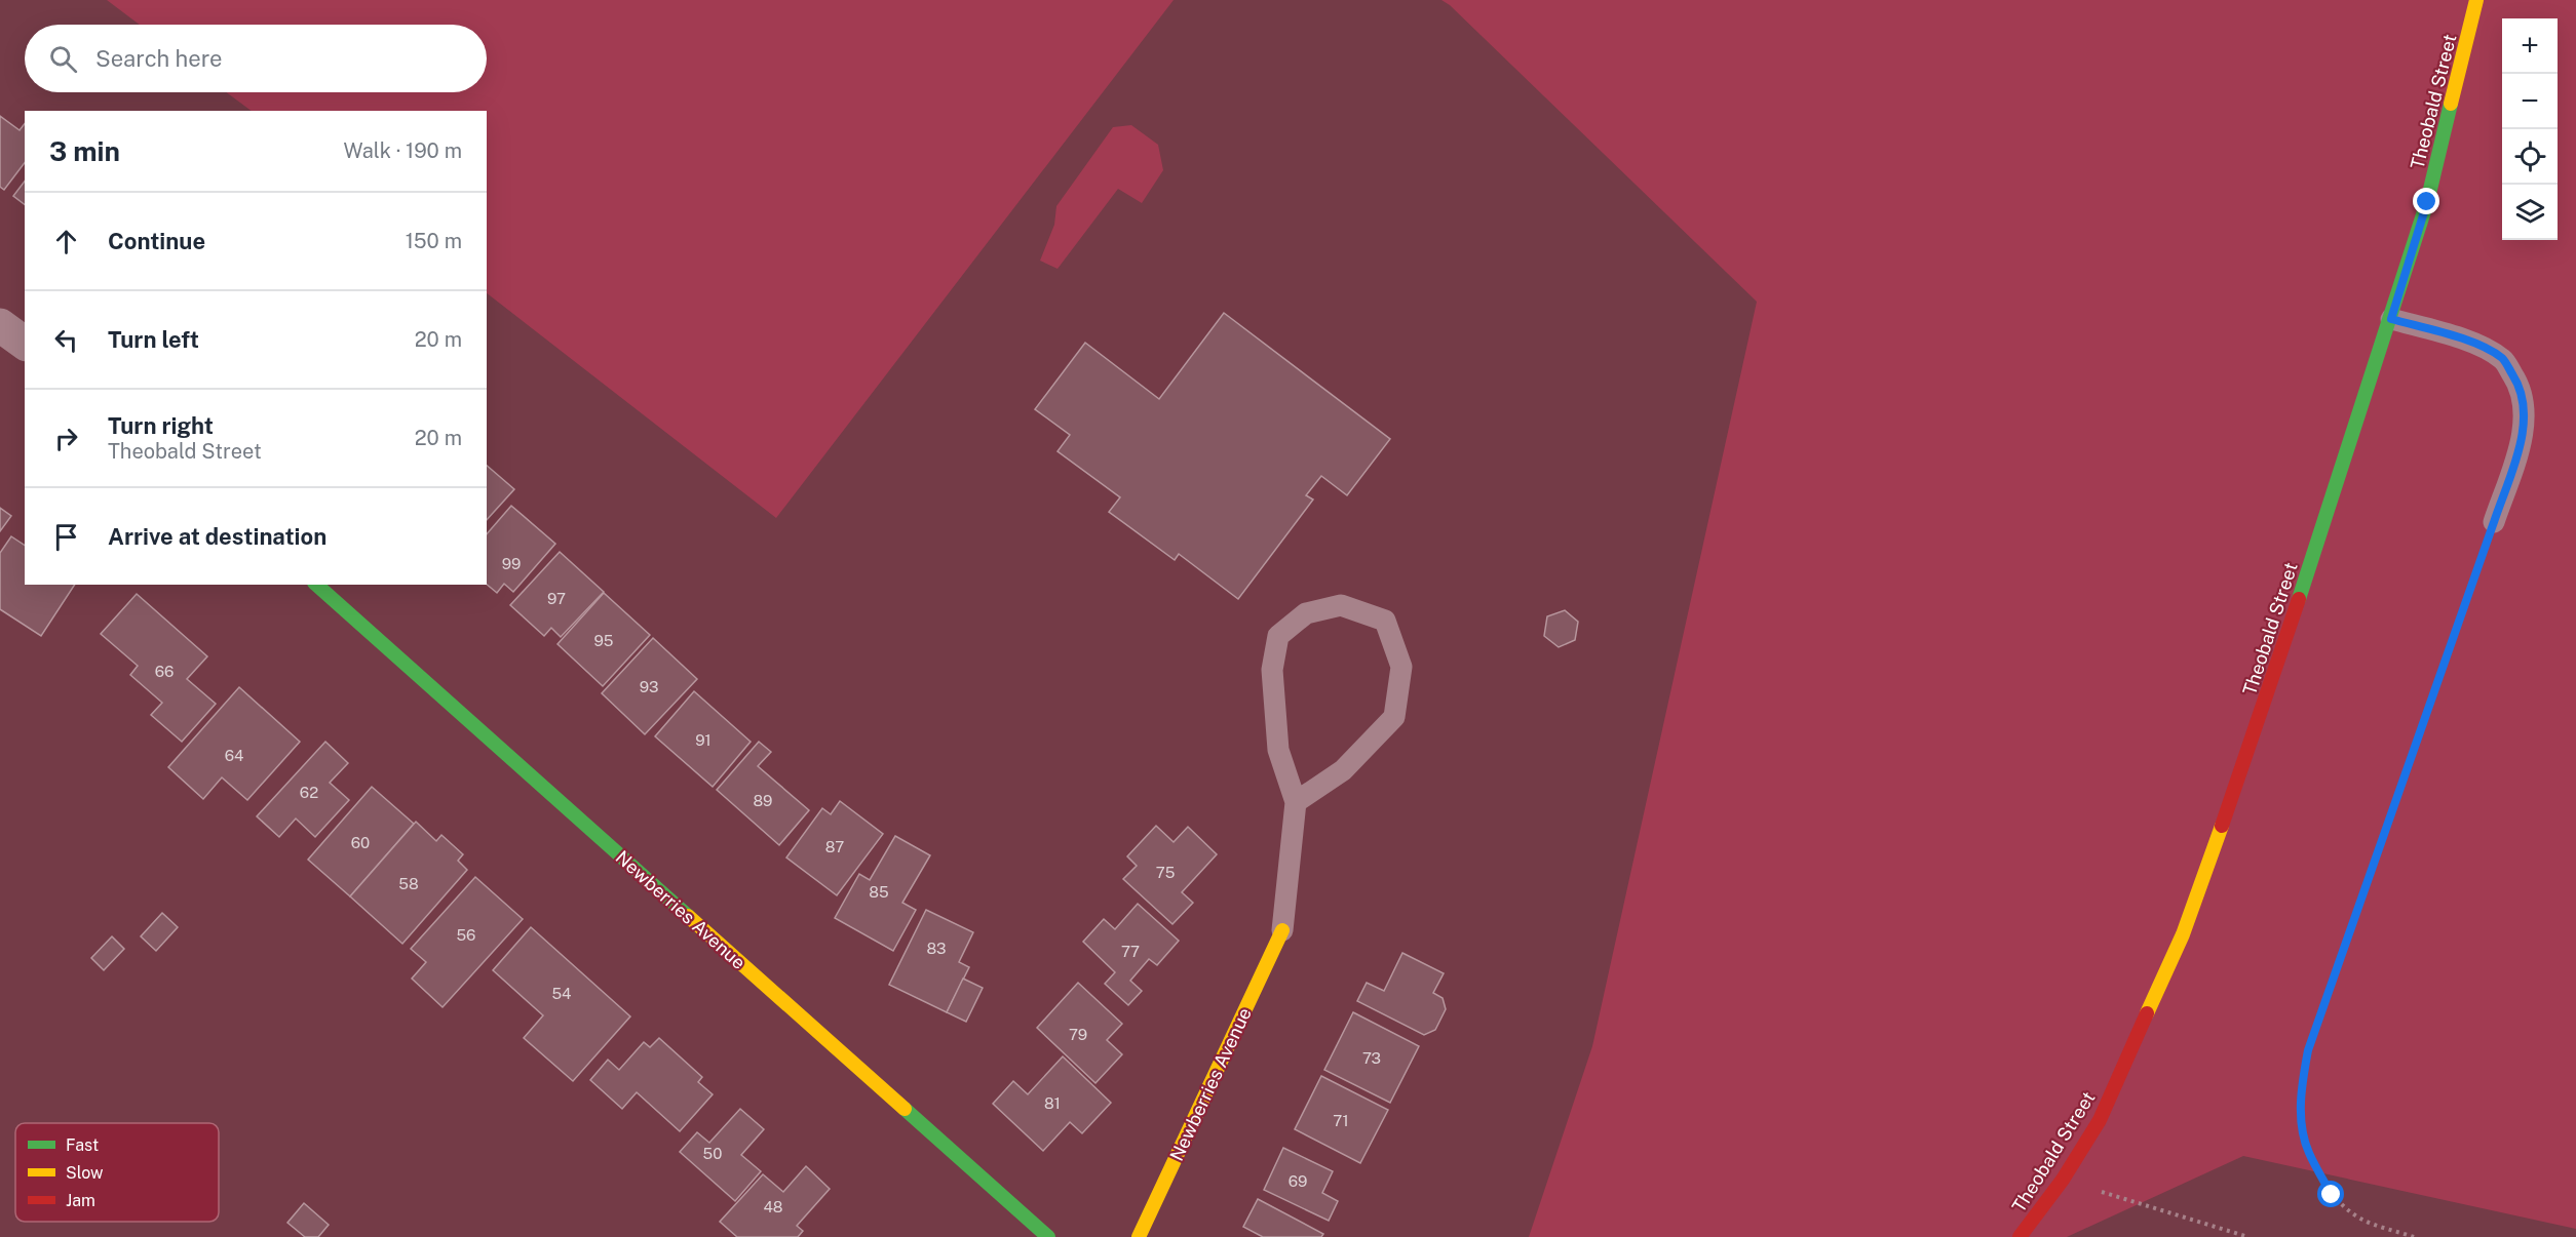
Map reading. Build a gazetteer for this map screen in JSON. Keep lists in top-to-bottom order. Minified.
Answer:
{"streets":{"street":["Theobald Street","Newberries Avenue"]},"house_numbers":["99","97","95","66","93","91","64","62","89","60","87","75","58","85","56","83","77","54","79","73","81","71","50","69","48"],"legend":["Fast","Slow","Jam"],"page":{"map_buttons":["+","−"],"search":"Search here","heading":["3 min","Walk · 190 m"],"list":[["Continue","150 m"],["Turn left","20 m"],["Turn right","Theobald Street","20 m"],"Arrive at destination"]}}
